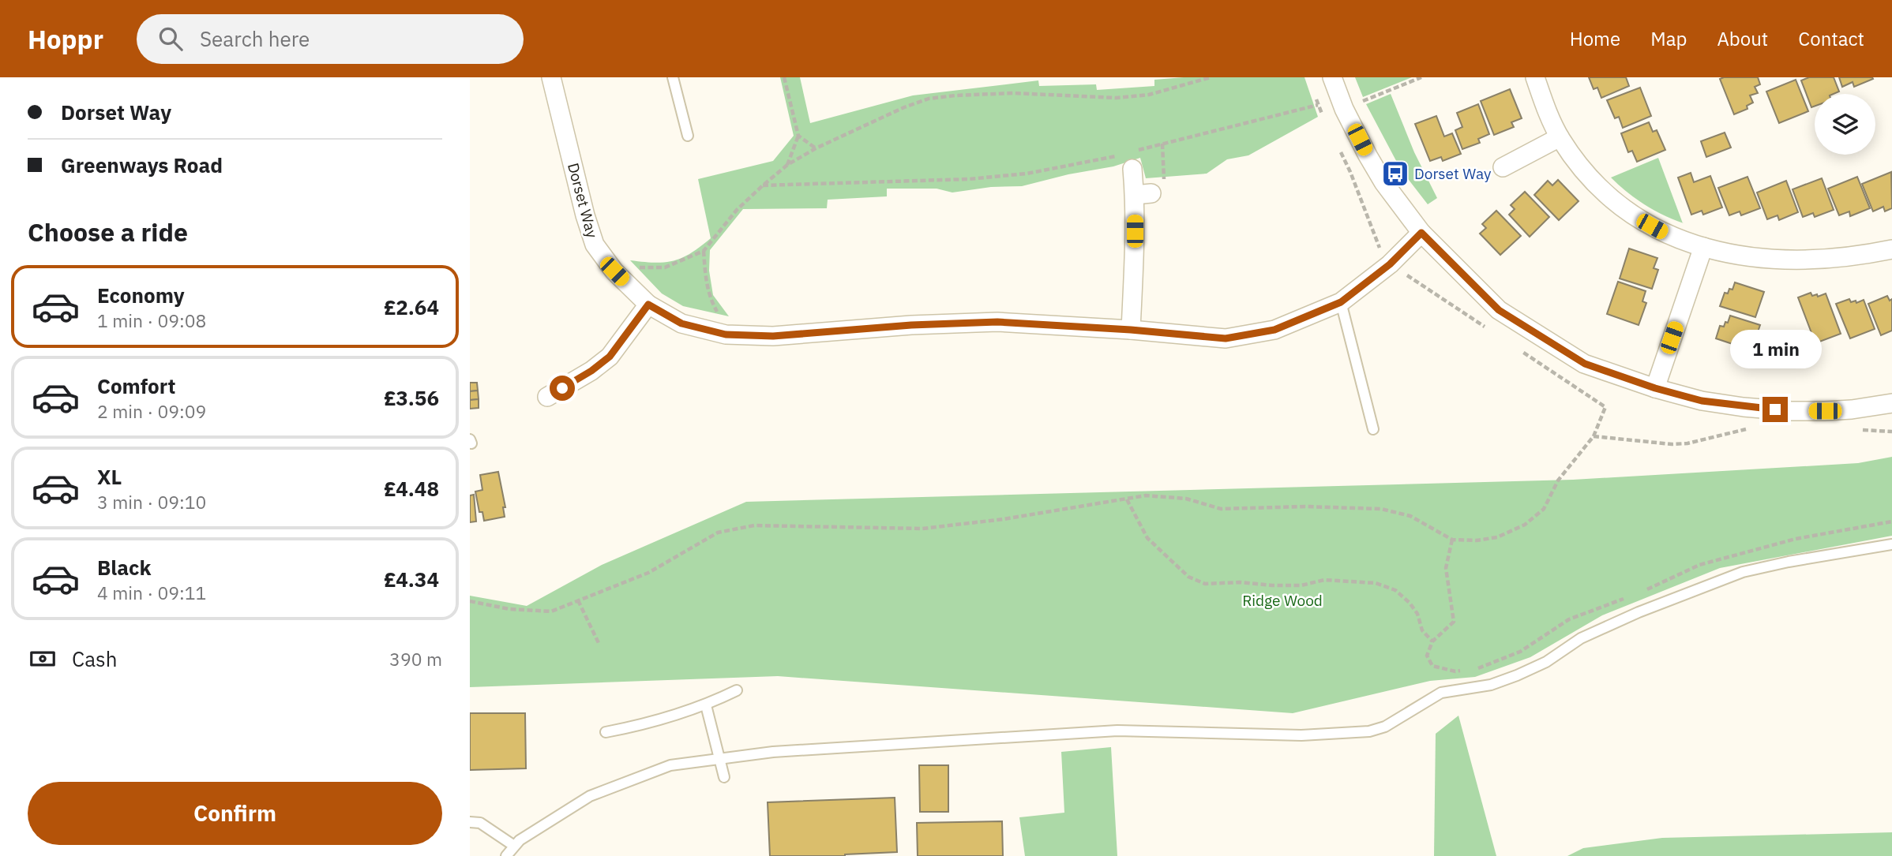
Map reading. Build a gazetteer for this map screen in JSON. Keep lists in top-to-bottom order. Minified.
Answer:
{"streets":{"street":["Dorset Way"]},"parks":["Ridge Wood"],"places":{"bus stop":["Dorset Way"]},"page":{"header":"Hoppr","search":"Search here","nav":["Home","Map","About","Contact"],"banner":["Dorset Way","Greenways Road"],"heading":"Choose a ride","list":[{"name":"Economy","note":"1 min · 09:08","value":"£2.64"},{"name":"Comfort","note":"2 min · 09:09","value":"£3.56"},{"name":"XL","note":"3 min · 09:10","value":"£4.48"},{"name":"Black","note":"4 min · 09:11","value":"£4.34"}],"bubble":"1 min","pay":["Cash","390 m"],"buttons":"Confirm"}}
